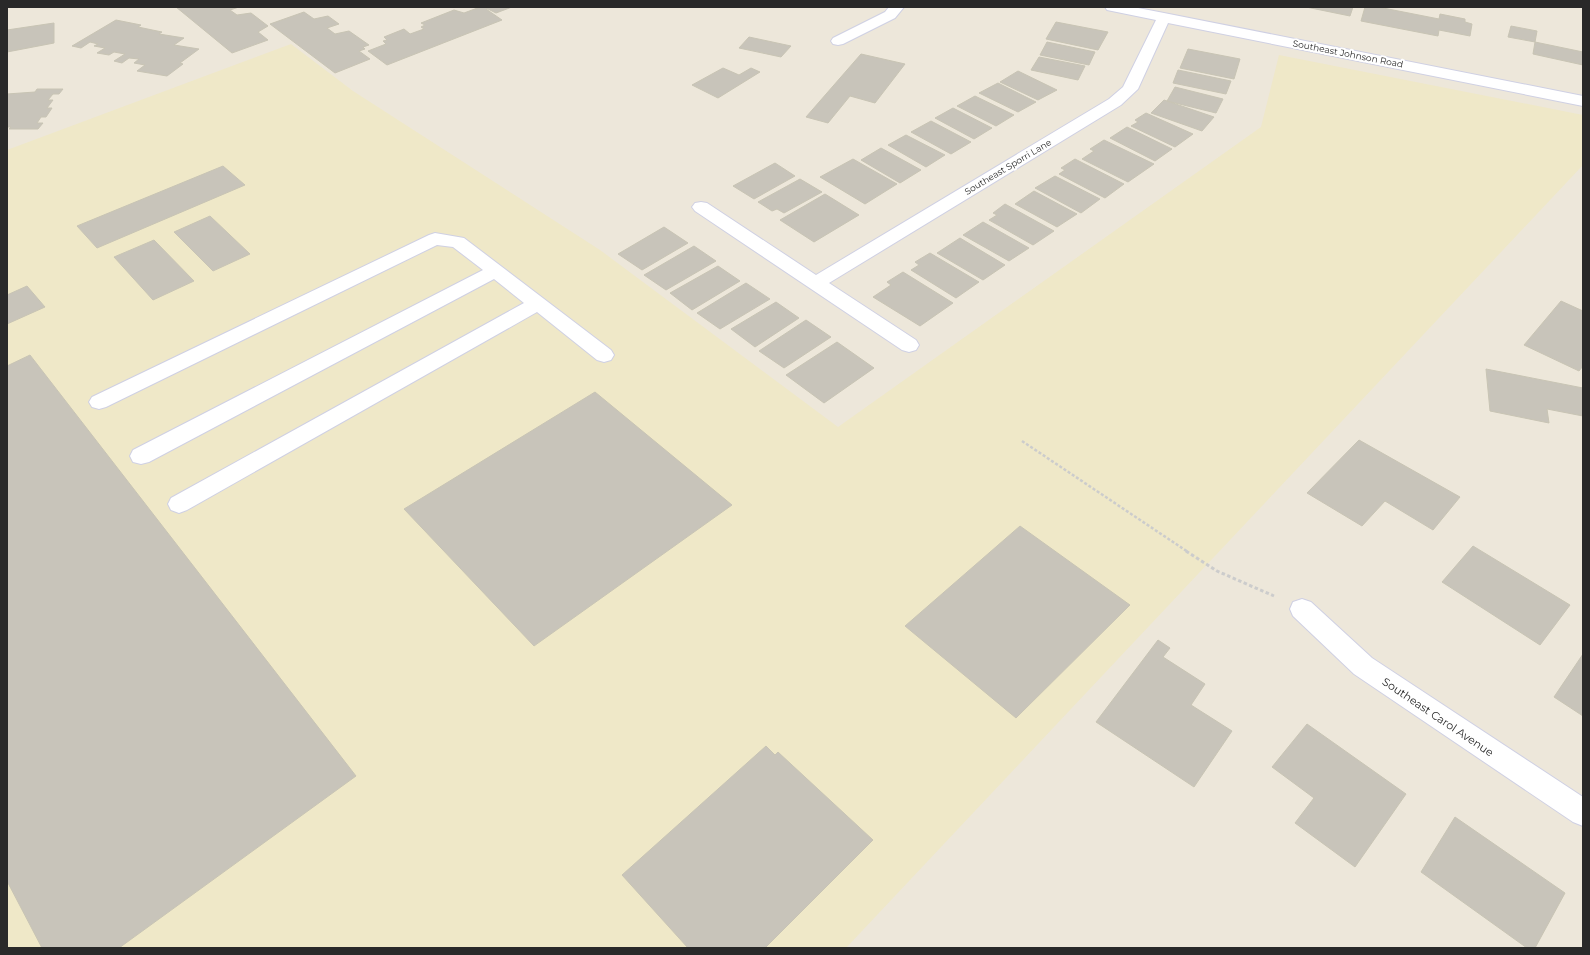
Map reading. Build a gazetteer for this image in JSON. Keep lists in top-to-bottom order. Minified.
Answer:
{"streets":{"street":["Southeast Johnson Road","Southeast Sporri Lane","Southeast Carol Avenue"]},"crossings":[["Southeast Johnson Road","Southeast Sporri Lane"]]}
